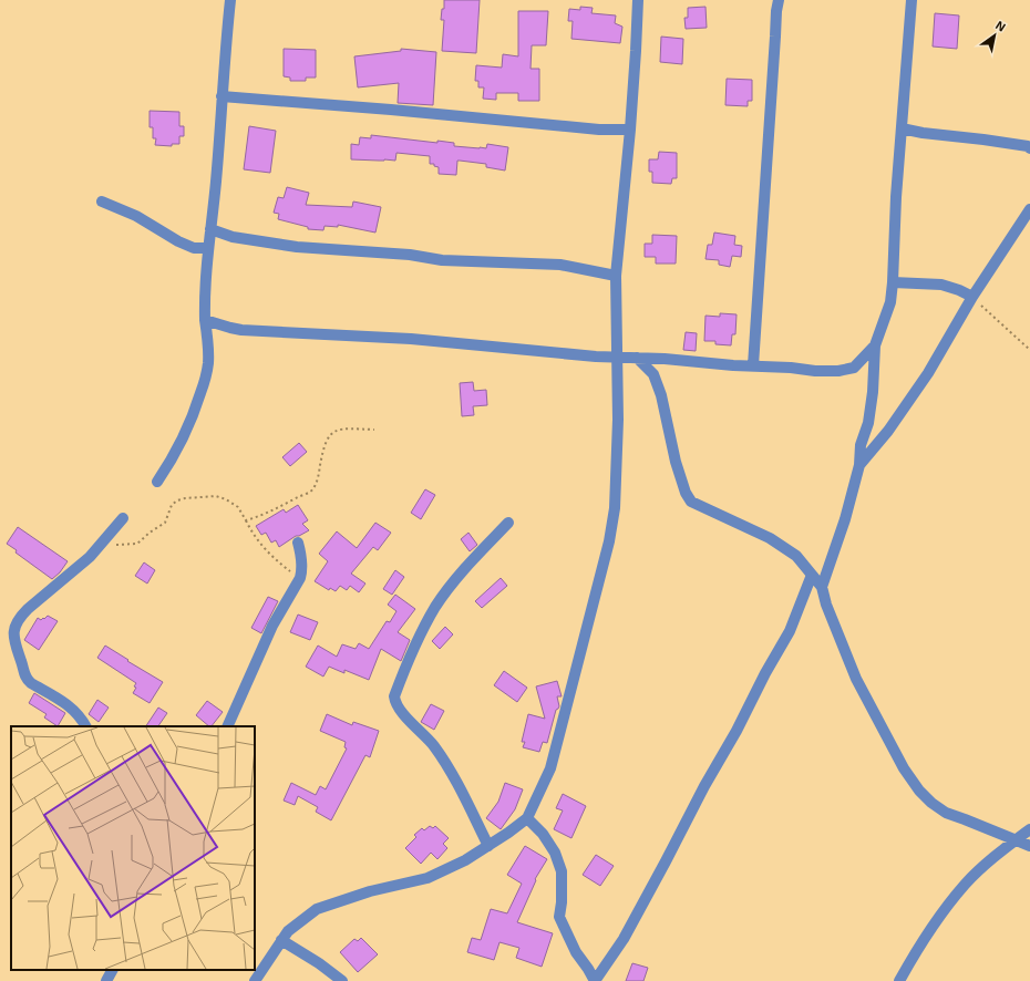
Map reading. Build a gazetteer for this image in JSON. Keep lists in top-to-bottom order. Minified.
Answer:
{"north":"top right"}
